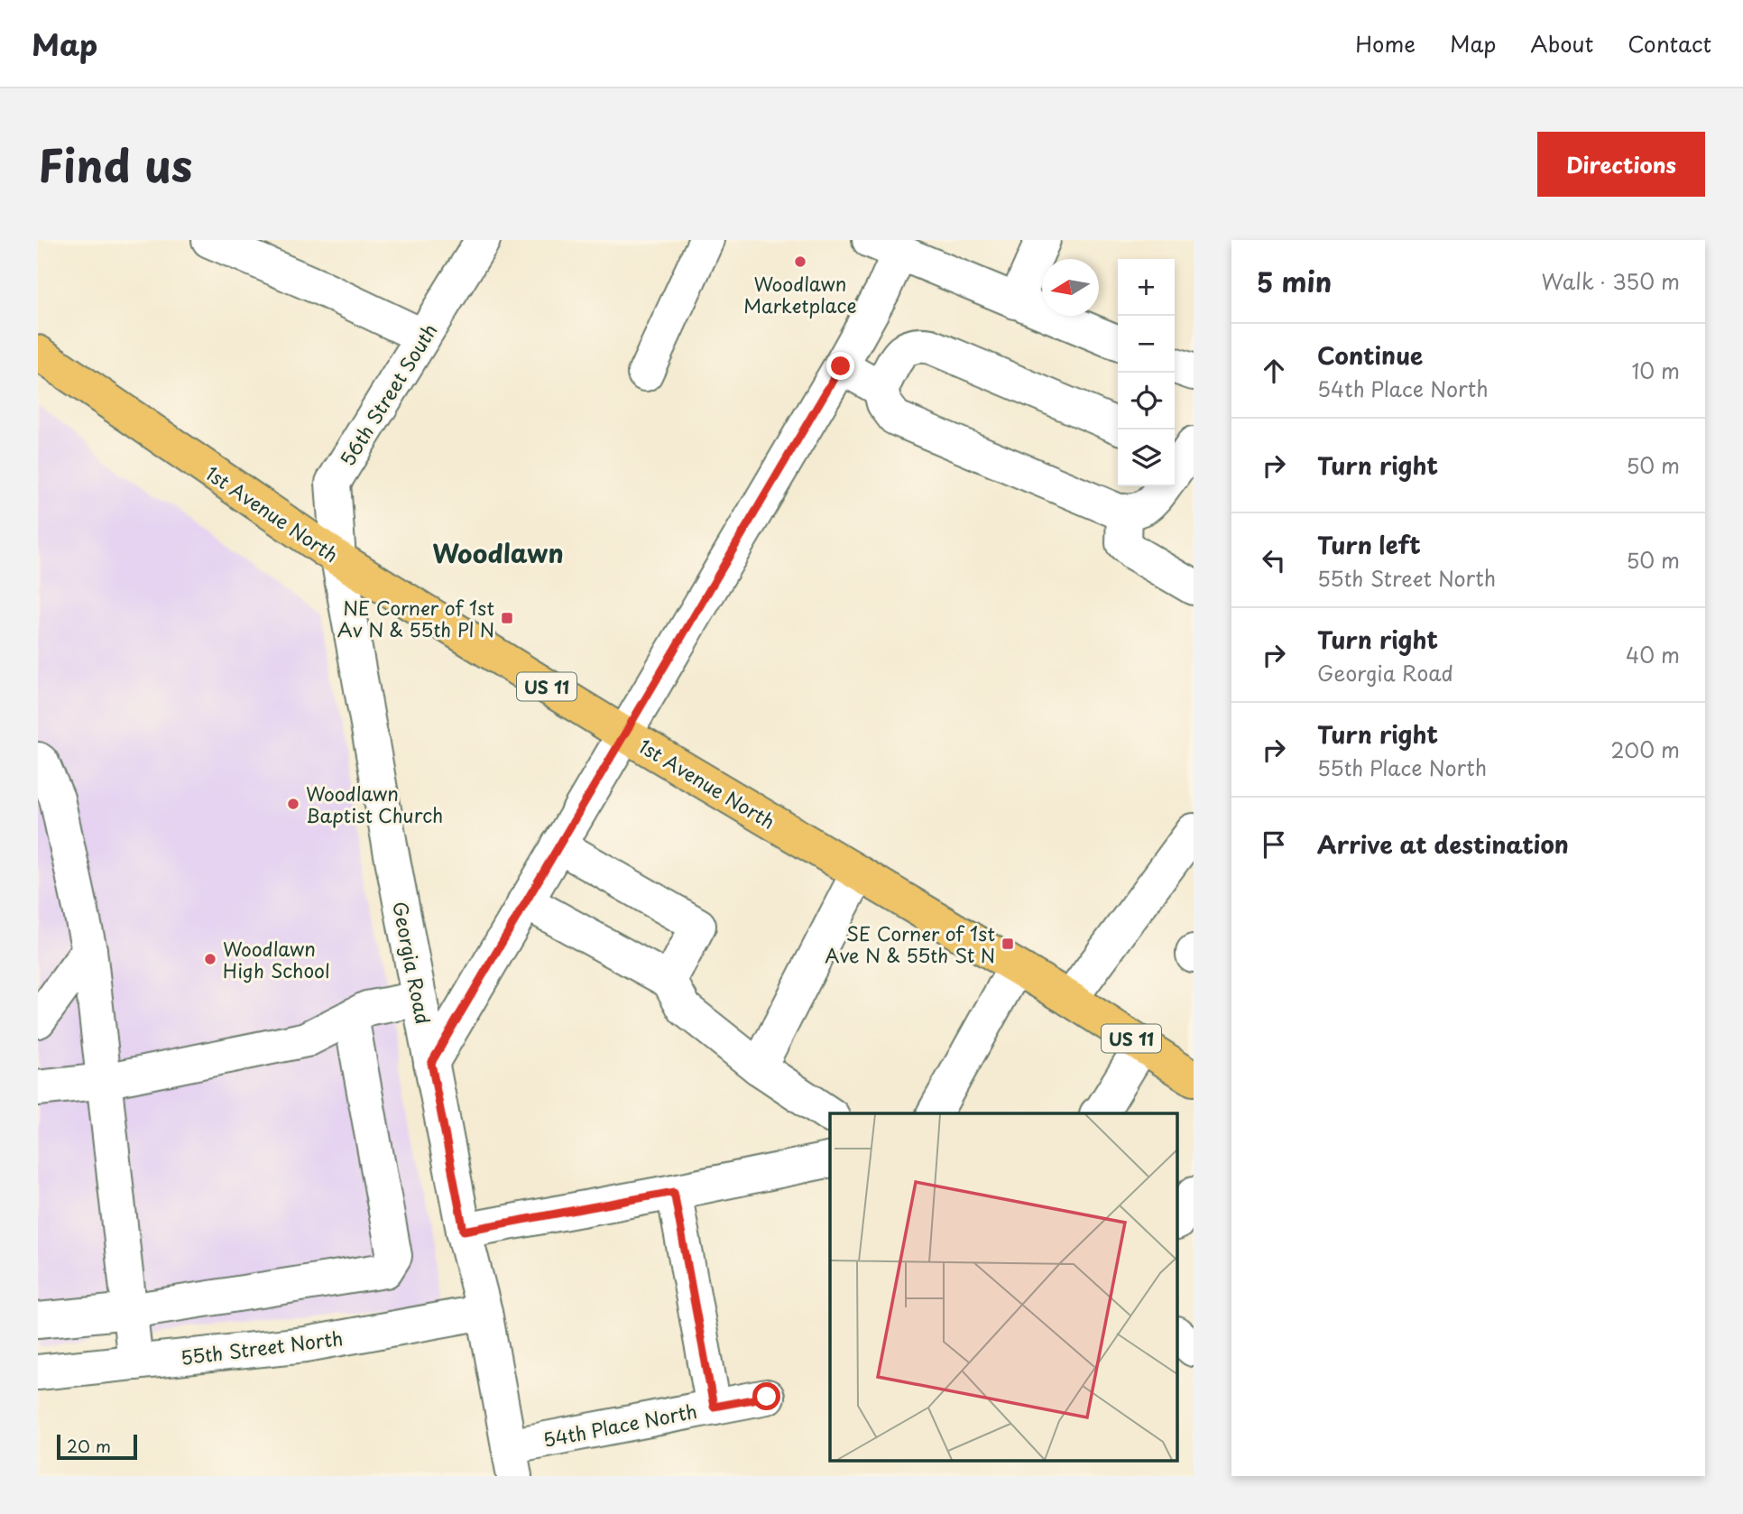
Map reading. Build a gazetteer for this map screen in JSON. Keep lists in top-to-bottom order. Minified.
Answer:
{"streets":{"main road":["1st Avenue North","US 11"],"street":["56th Street South","Georgia Road","55th Street North","54th Place North"]},"crossings":[["56th Street South","1st Avenue North"],["56th Street South","Georgia Road"],["1st Avenue North","Georgia Road"],["Georgia Road","55th Street North"],["Georgia Road","54th Place North"]],"districts":["Woodlawn"],"places":{"other":["Woodlawn Marketplace","Woodlawn Baptist Church","Woodlawn High School"],"transit":["NE Corner of 1st Av N & 55th Pl N","SE Corner of 1st Ave N & 55th St N"]},"scale_bar":"20 m","north":"left","page":{"header":"Map","nav":["Home","Map","About","Contact"],"title":"Find us","buttons":"Directions","heading":["5 min","Walk · 350 m"],"map_buttons":["+","−"],"list":[["Continue","54th Place North","10 m"],["Turn right","50 m"],["Turn left","55th Street North","50 m"],["Turn right","Georgia Road","40 m"],["Turn right","55th Place North","200 m"],"Arrive at destination"],"scale":"20 m"}}
